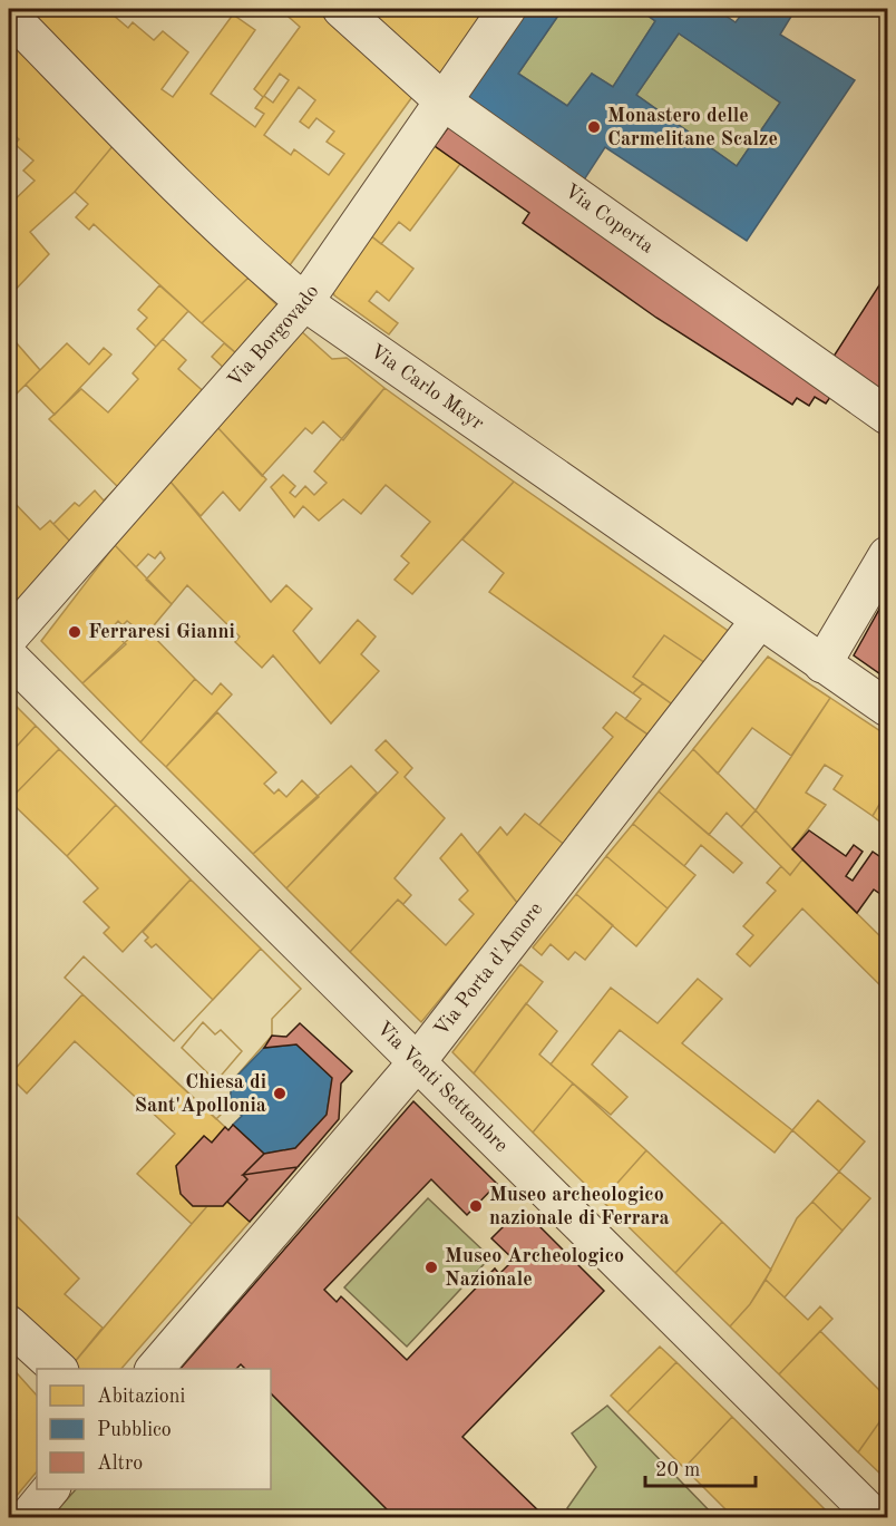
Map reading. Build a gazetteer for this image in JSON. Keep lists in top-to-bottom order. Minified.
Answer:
{"streets":{"street":["Via Coperta","Via Borgovado","Via Carlo Mayr","Via Porta d'Amore","Via Venti Settembre"]},"crossings":[["Via Coperta","Via Borgovado"],["Via Borgovado","Via Carlo Mayr"],["Via Carlo Mayr","Via Porta d'Amore"],["Via Porta d'Amore","Via Venti Settembre"]],"places":["Monastero delle Carmelitane Scalze","Ferraresi Gianni","Chiesa di Sant'Apollonia","Museo archeologico nazionale di Ferrara","Museo Archeologico Nazionale"],"legend":["Abitazioni","Pubblico","Altro"],"scale_bar":"20 m"}
